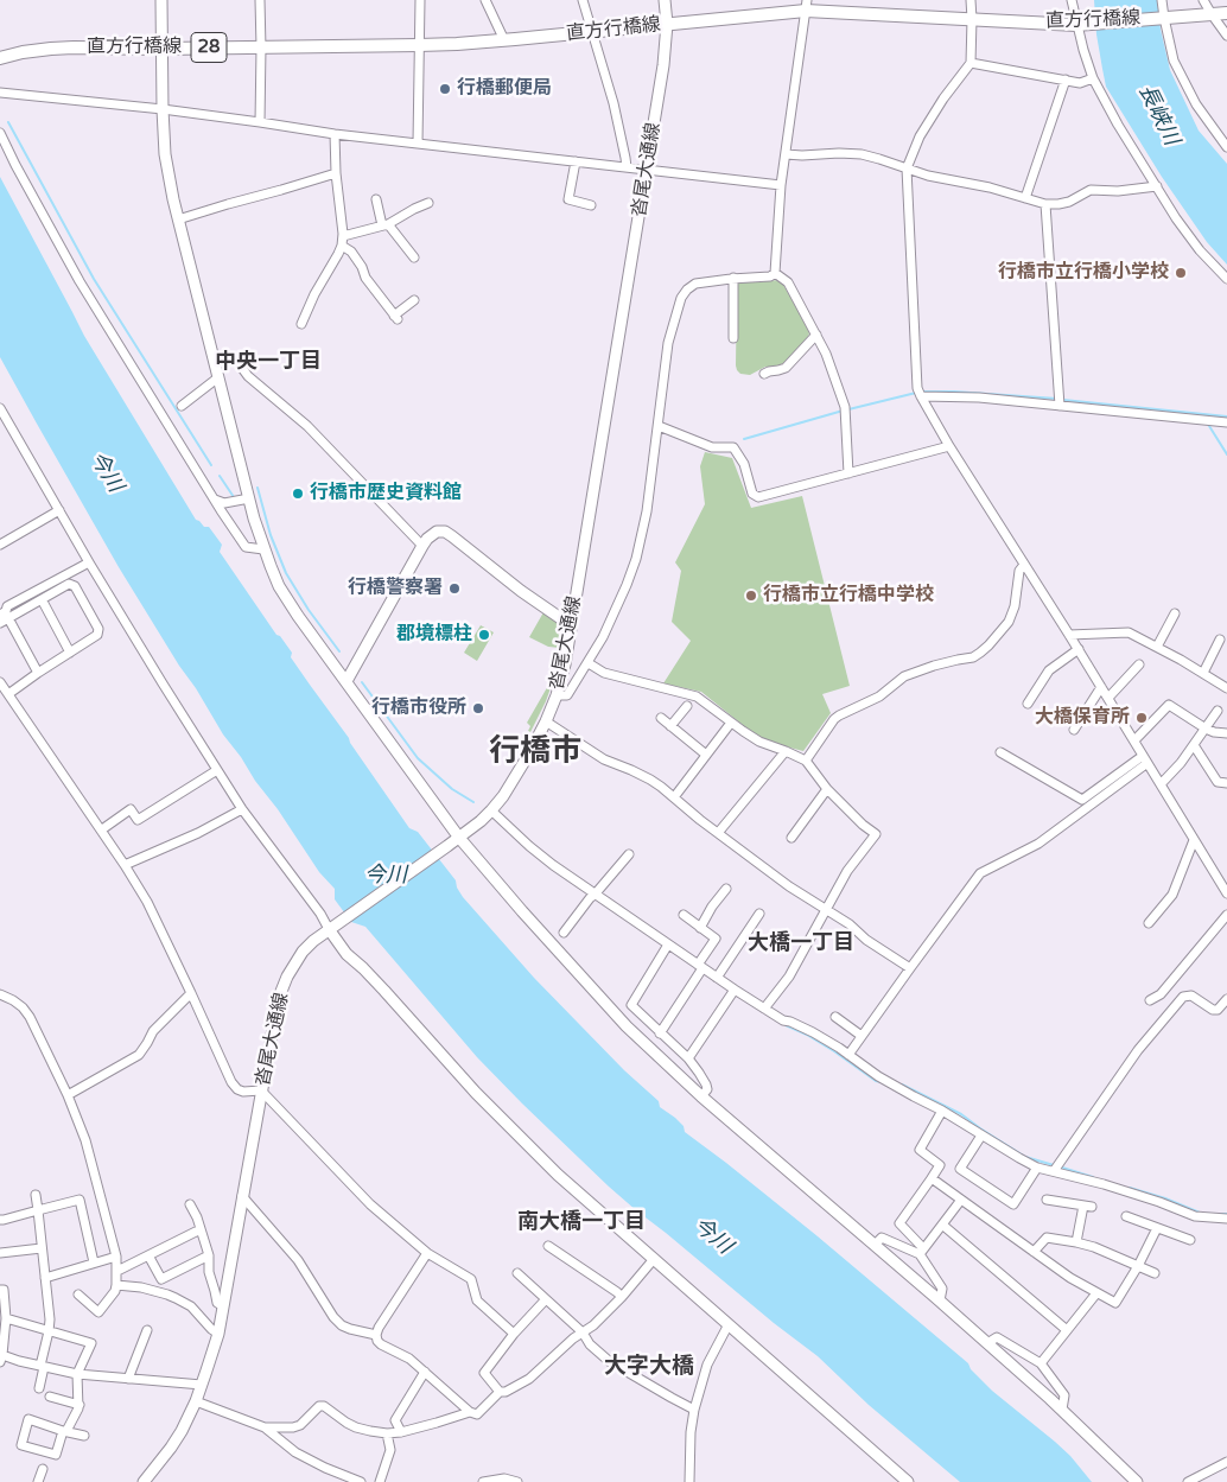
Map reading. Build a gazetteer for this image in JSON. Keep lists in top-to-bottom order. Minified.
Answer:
{"streets":{"main road":["直方行橋線","28"],"street":["沓尾大通線"]},"crossings":[["直方行橋線","沓尾大通線"]],"districts":["中央一丁目","行橋市","大橋一丁目","南大橋一丁目","大字大橋"],"water":["長峡川","今川"],"places":["行橋郵便局","行橋市立行橋小学校","行橋市歴史資料館","行橋警察署","行橋市立行橋中学校","郡境標柱","行橋市役所","大橋保育所"]}
